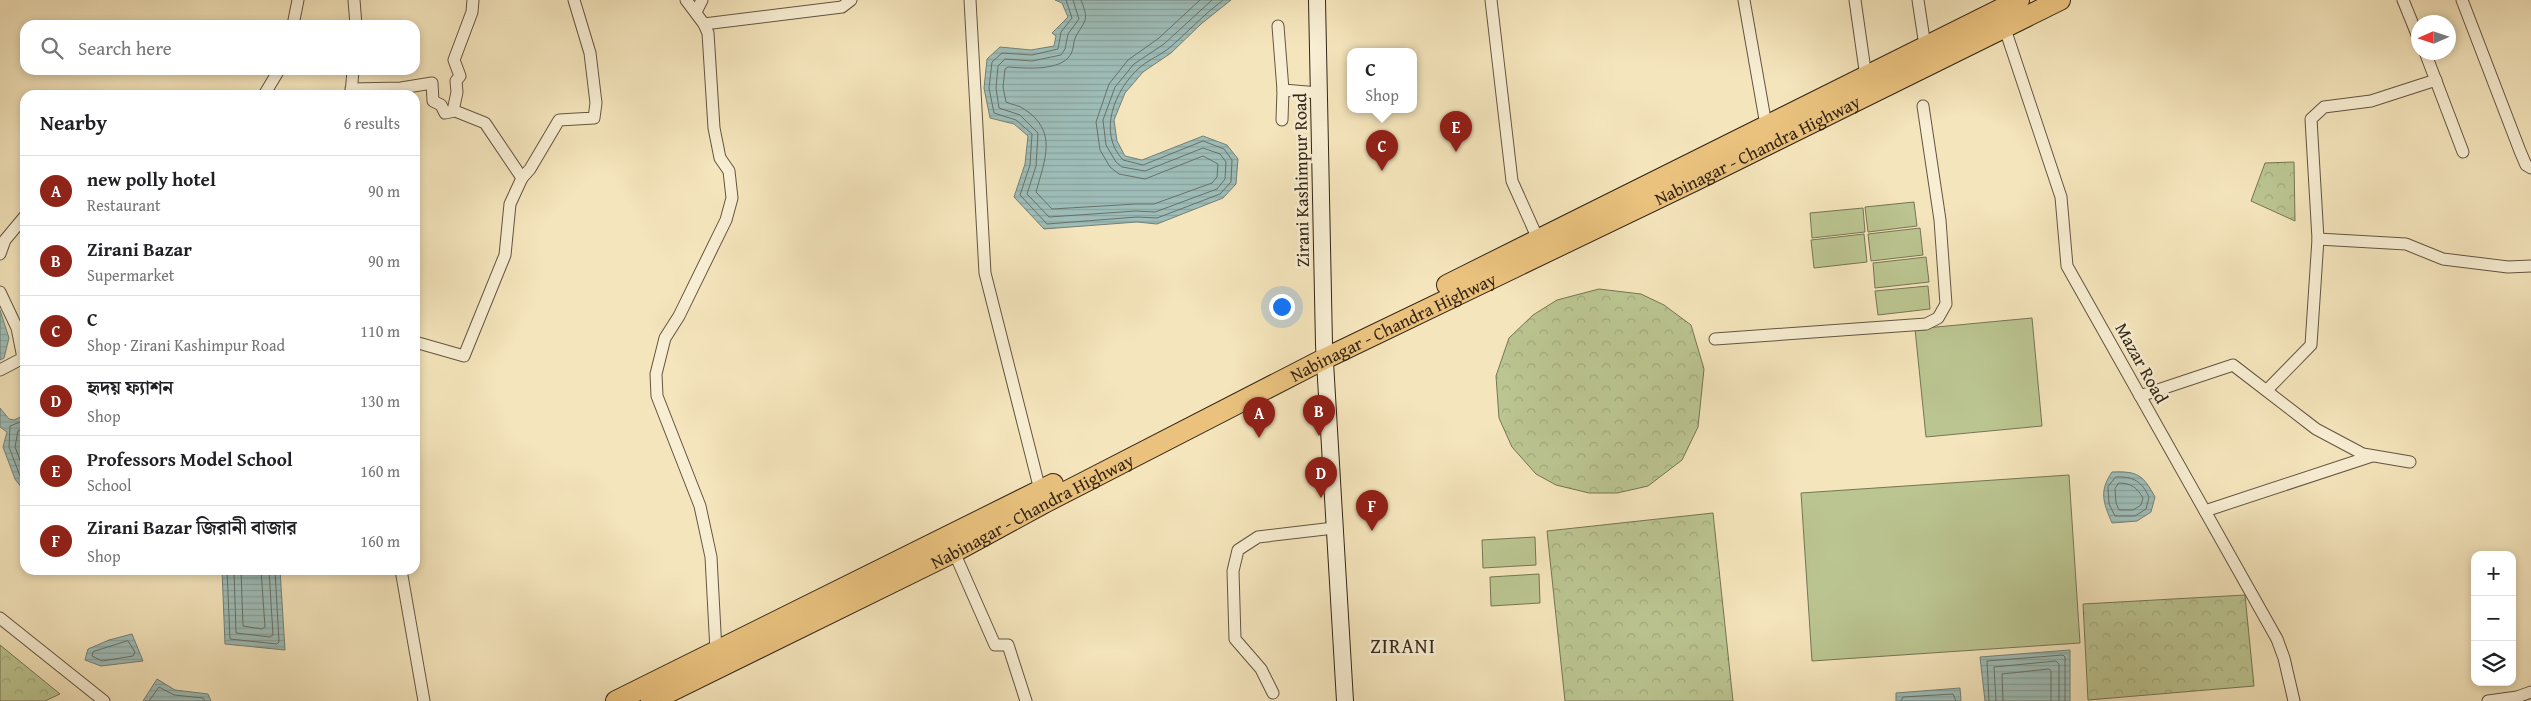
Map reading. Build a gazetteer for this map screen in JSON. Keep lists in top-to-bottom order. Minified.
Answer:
{"streets":{"highway":["Nabinagar - Chandra Highway"],"street":["Zirani Kashimpur Road","Mazar Road"]},"crossings":[["Nabinagar - Chandra Highway","Zirani Kashimpur Road"],["Nabinagar - Chandra Highway","Mazar Road"]],"districts":["ZIRANI"],"north":"left","page":{"search":"Search here","popup":["C","Shop"],"heading":["Nearby","6 results"],"pins":["E","C","B","A","D","F"],"list":[{"mark":"A","name":"new polly hotel","note":"Restaurant","value":"90 m"},{"mark":"B","name":"Zirani Bazar","note":"Supermarket","value":"90 m"},{"mark":"C","name":"C","note":"Shop · Zirani Kashimpur Road","value":"110 m"},{"mark":"D","name":"হৃদয় ফ্যাশন","note":"Shop","value":"130 m"},{"mark":"E","name":"Professors Model School","note":"School","value":"160 m"},{"mark":"F","name":"Zirani Bazar জিরানী বাজার","note":"Shop","value":"160 m"}],"map_buttons":["+","−"]}}
